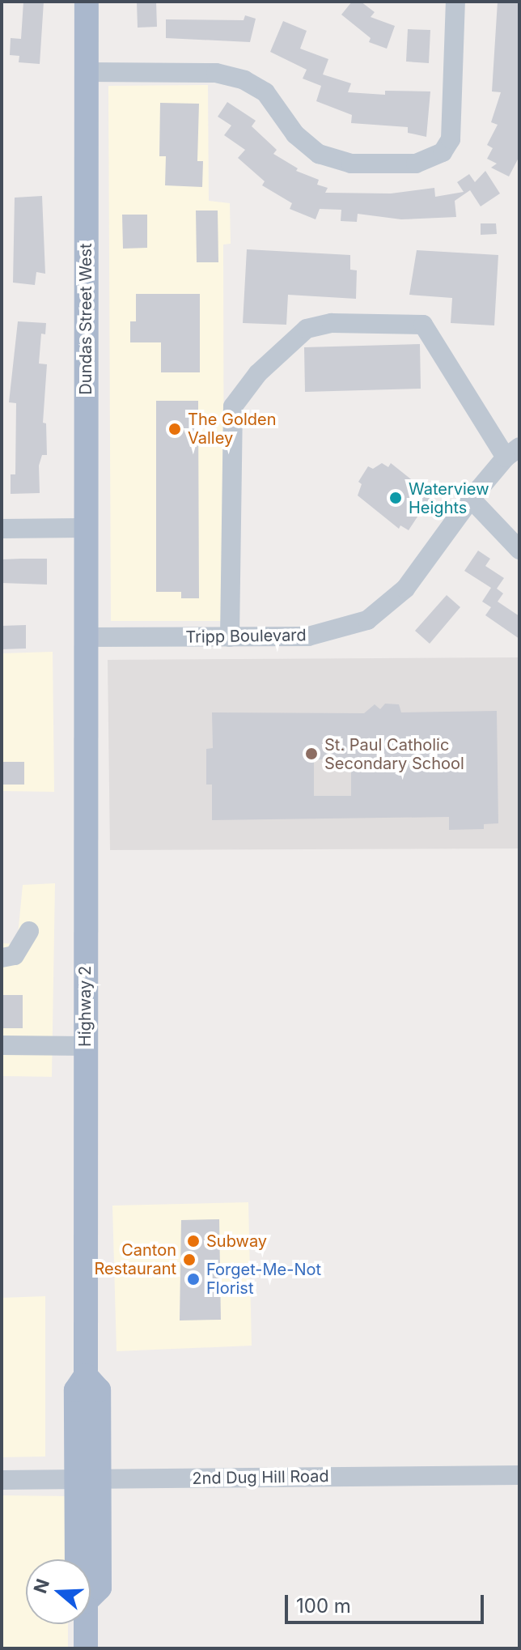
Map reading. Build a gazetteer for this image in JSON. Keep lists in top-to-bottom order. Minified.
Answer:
{"streets":{"main road":["Dundas Street West","Highway 2"],"street":["Tripp Boulevard","2nd Dug Hill Road"]},"crossings":[["Dundas Street West","Tripp Boulevard"],["Dundas Street West","Highway 2"],["Tripp Boulevard","Highway 2"],["Highway 2","2nd Dug Hill Road"]],"places":["The Golden Valley","Waterview Heights","St. Paul Catholic Secondary School","Subway","Canton Restaurant","Forget-Me-Not Florist"],"scale_bar":"100 m","north":"left"}
